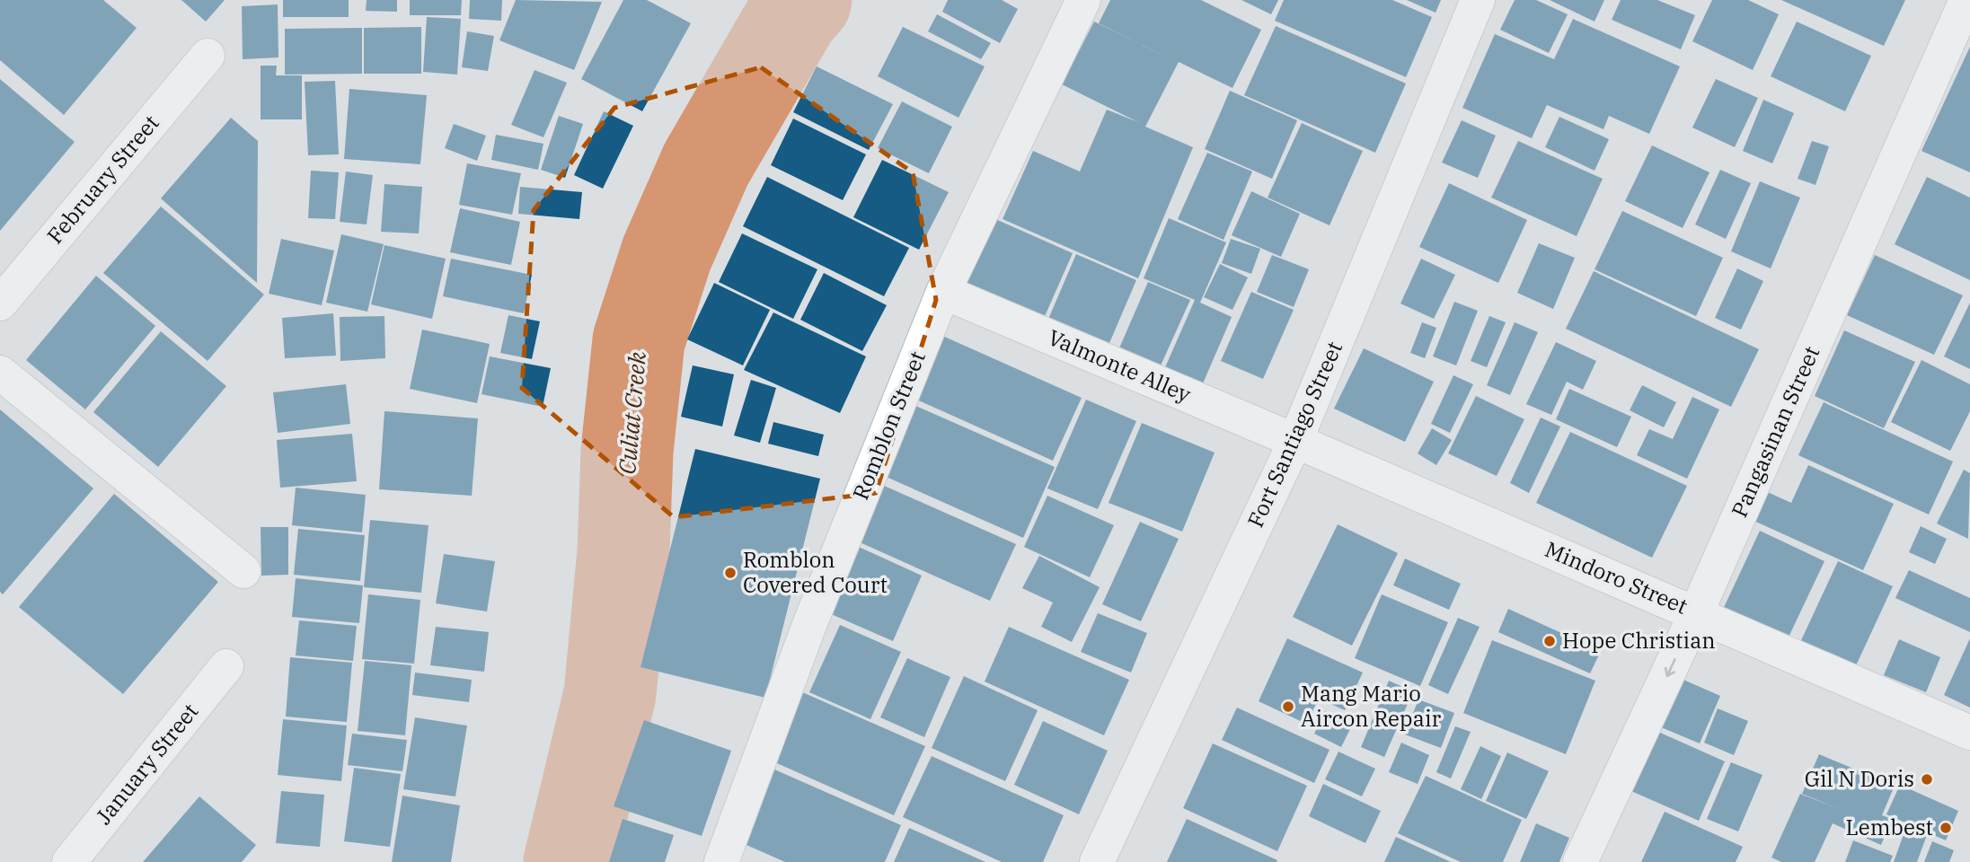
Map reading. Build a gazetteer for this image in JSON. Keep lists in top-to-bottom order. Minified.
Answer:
{"streets":{"street":["February Street","Valmonte Alley","Romblon Street","Pangasinan Street","Fort Santiago Street","Mindoro Street","January Street"]},"crossings":[["Valmonte Alley","Romblon Street"],["Valmonte Alley","Fort Santiago Street"],["Valmonte Alley","Mindoro Street"],["Pangasinan Street","Mindoro Street"],["Fort Santiago Street","Mindoro Street"]],"water":["Culiat Creek"],"places":["Romblon Covered Court","Hope Christian","Mang Mario Aircon Repair","Gil N Doris","Lembest"]}
